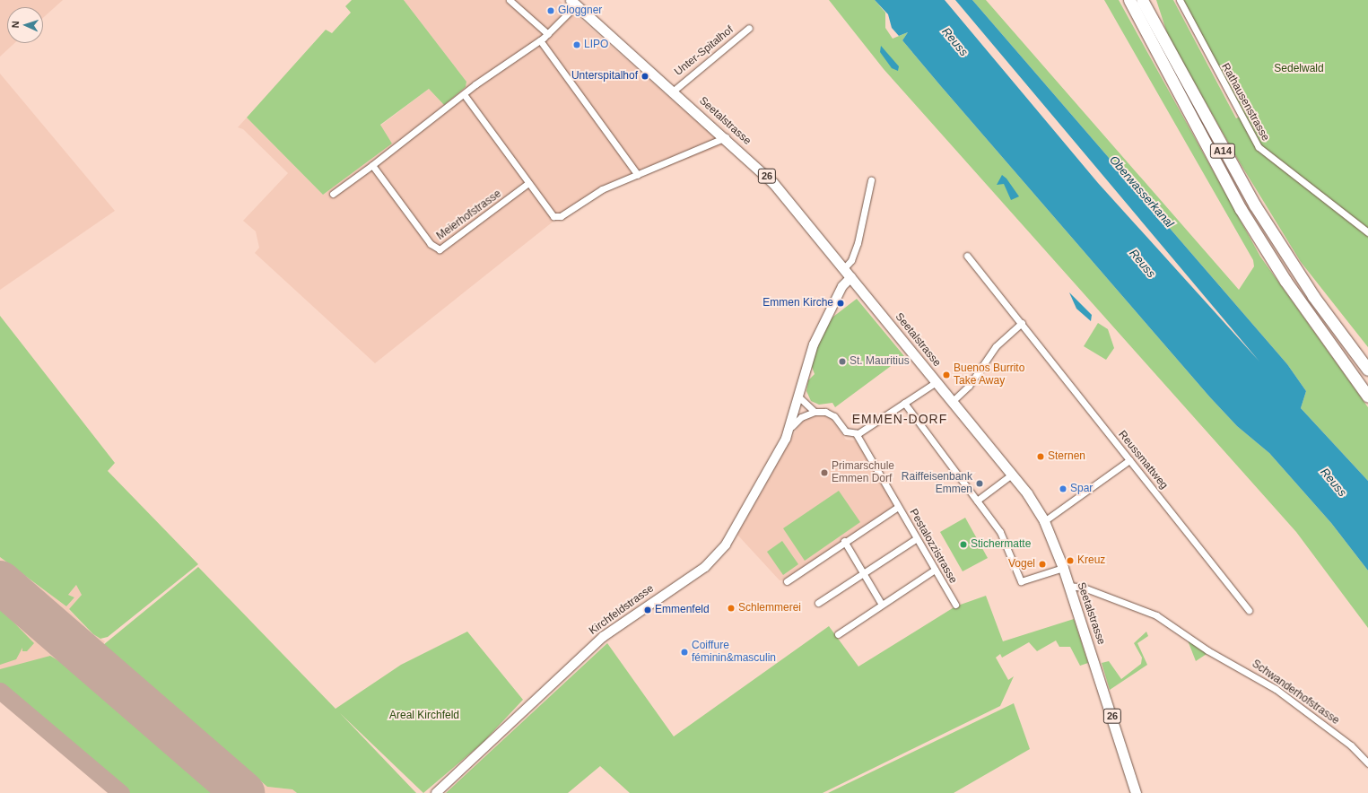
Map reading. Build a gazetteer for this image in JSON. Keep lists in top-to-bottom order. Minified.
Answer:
{"streets":{"highway":["A14"],"main road":["Seetalstrasse","26"],"street":["Unter-Spitalhof","Rathausenstrasse","Meierhofstrasse","Reussmattweg","Pestalozzistrasse","Kirchfeldstrasse","Schwanderhofstrasse"]},"crossings":[["Unter-Spitalhof","Seetalstrasse"],["Seetalstrasse","Kirchfeldstrasse"],["Seetalstrasse","Schwanderhofstrasse"]],"districts":["EMMEN-DORF"],"water":["Reuss","Oberwasserkanal"],"parks":["Sedelwald","Areal Kirchfeld"],"places":["Gloggner","LIPO","Unterspitalhof","Emmen Kirche","St. Mauritius","Buenos Burrito Take Away","Sternen","Primarschule Emmen Dorf","Raiffeisenbank Emmen","Spar","Stichermatte","Kreuz","Vogel","Schlemmerei","Emmenfeld","Coiffure féminin&masculin"],"north":"left"}
